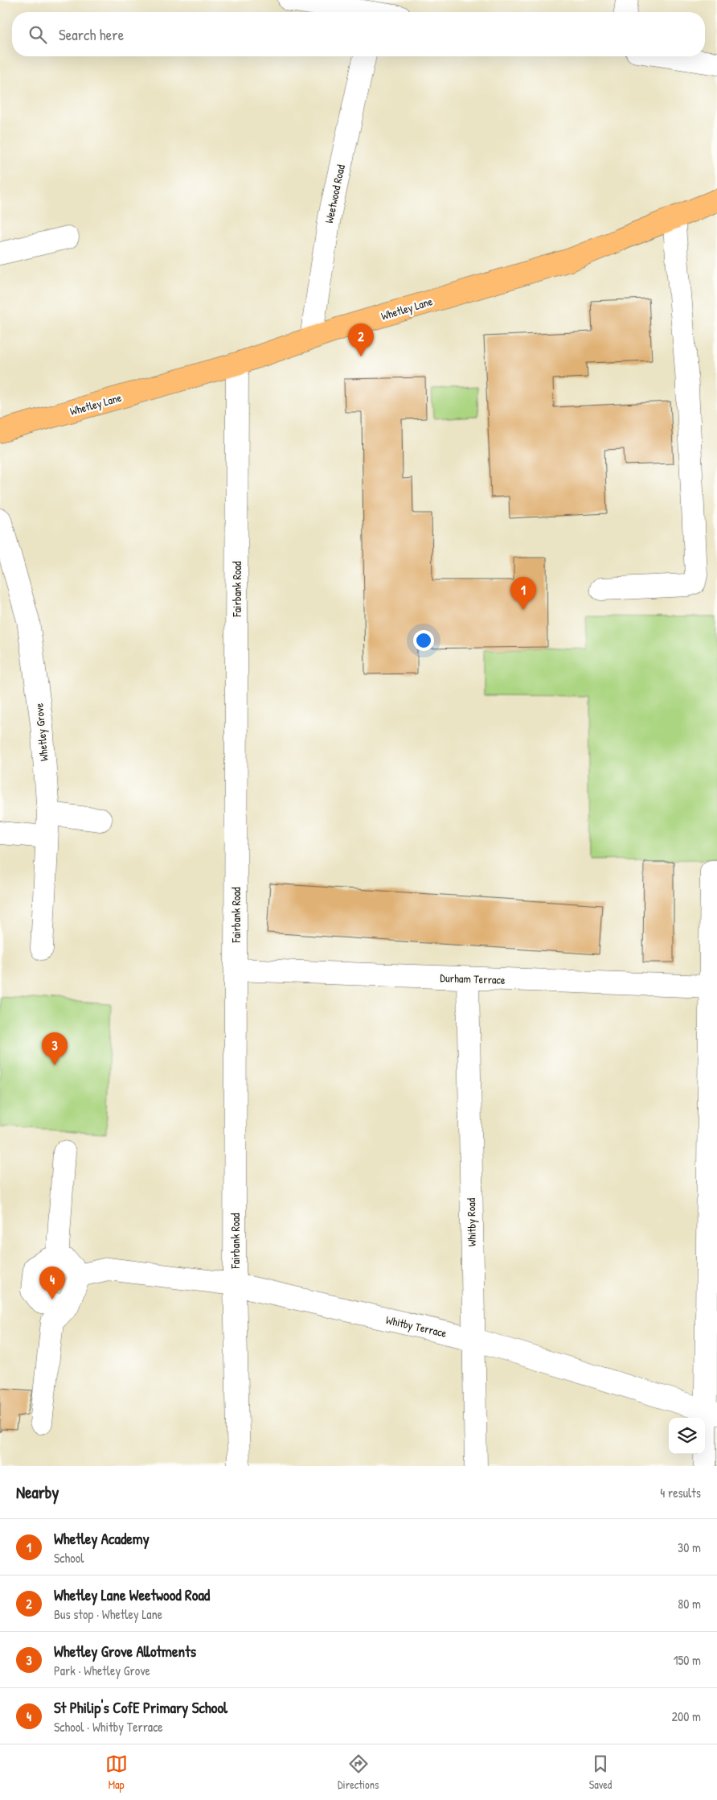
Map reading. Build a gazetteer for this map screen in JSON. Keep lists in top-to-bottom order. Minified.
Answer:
{"streets":{"main road":["Whetley Lane"],"street":["Weetwood Road","Fairbank Road","Whetley Grove","Durham Terrace","Whitby Road","Whitby Terrace"]},"crossings":[["Weetwood Road","Whetley Lane"],["Whetley Lane","Fairbank Road"],["Fairbank Road","Durham Terrace"],["Fairbank Road","Whitby Terrace"],["Durham Terrace","Whitby Road"],["Whitby Road","Whitby Terrace"]],"page":{"search":"Search here","pins":["2","1","3","4"],"heading":["Nearby","4 results"],"list":[{"mark":"1","name":"Whetley Academy","note":"School","value":"30 m"},{"mark":"2","name":"Whetley Lane Weetwood Road","note":"Bus stop · Whetley Lane","value":"80 m"},{"mark":"3","name":"Whetley Grove Allotments","note":"Park · Whetley Grove","value":"150 m"},{"mark":"4","name":"St Philip's CofE Primary School","note":"School · Whitby Terrace","value":"200 m"}],"nav":["Map","Directions","Saved"]}}
